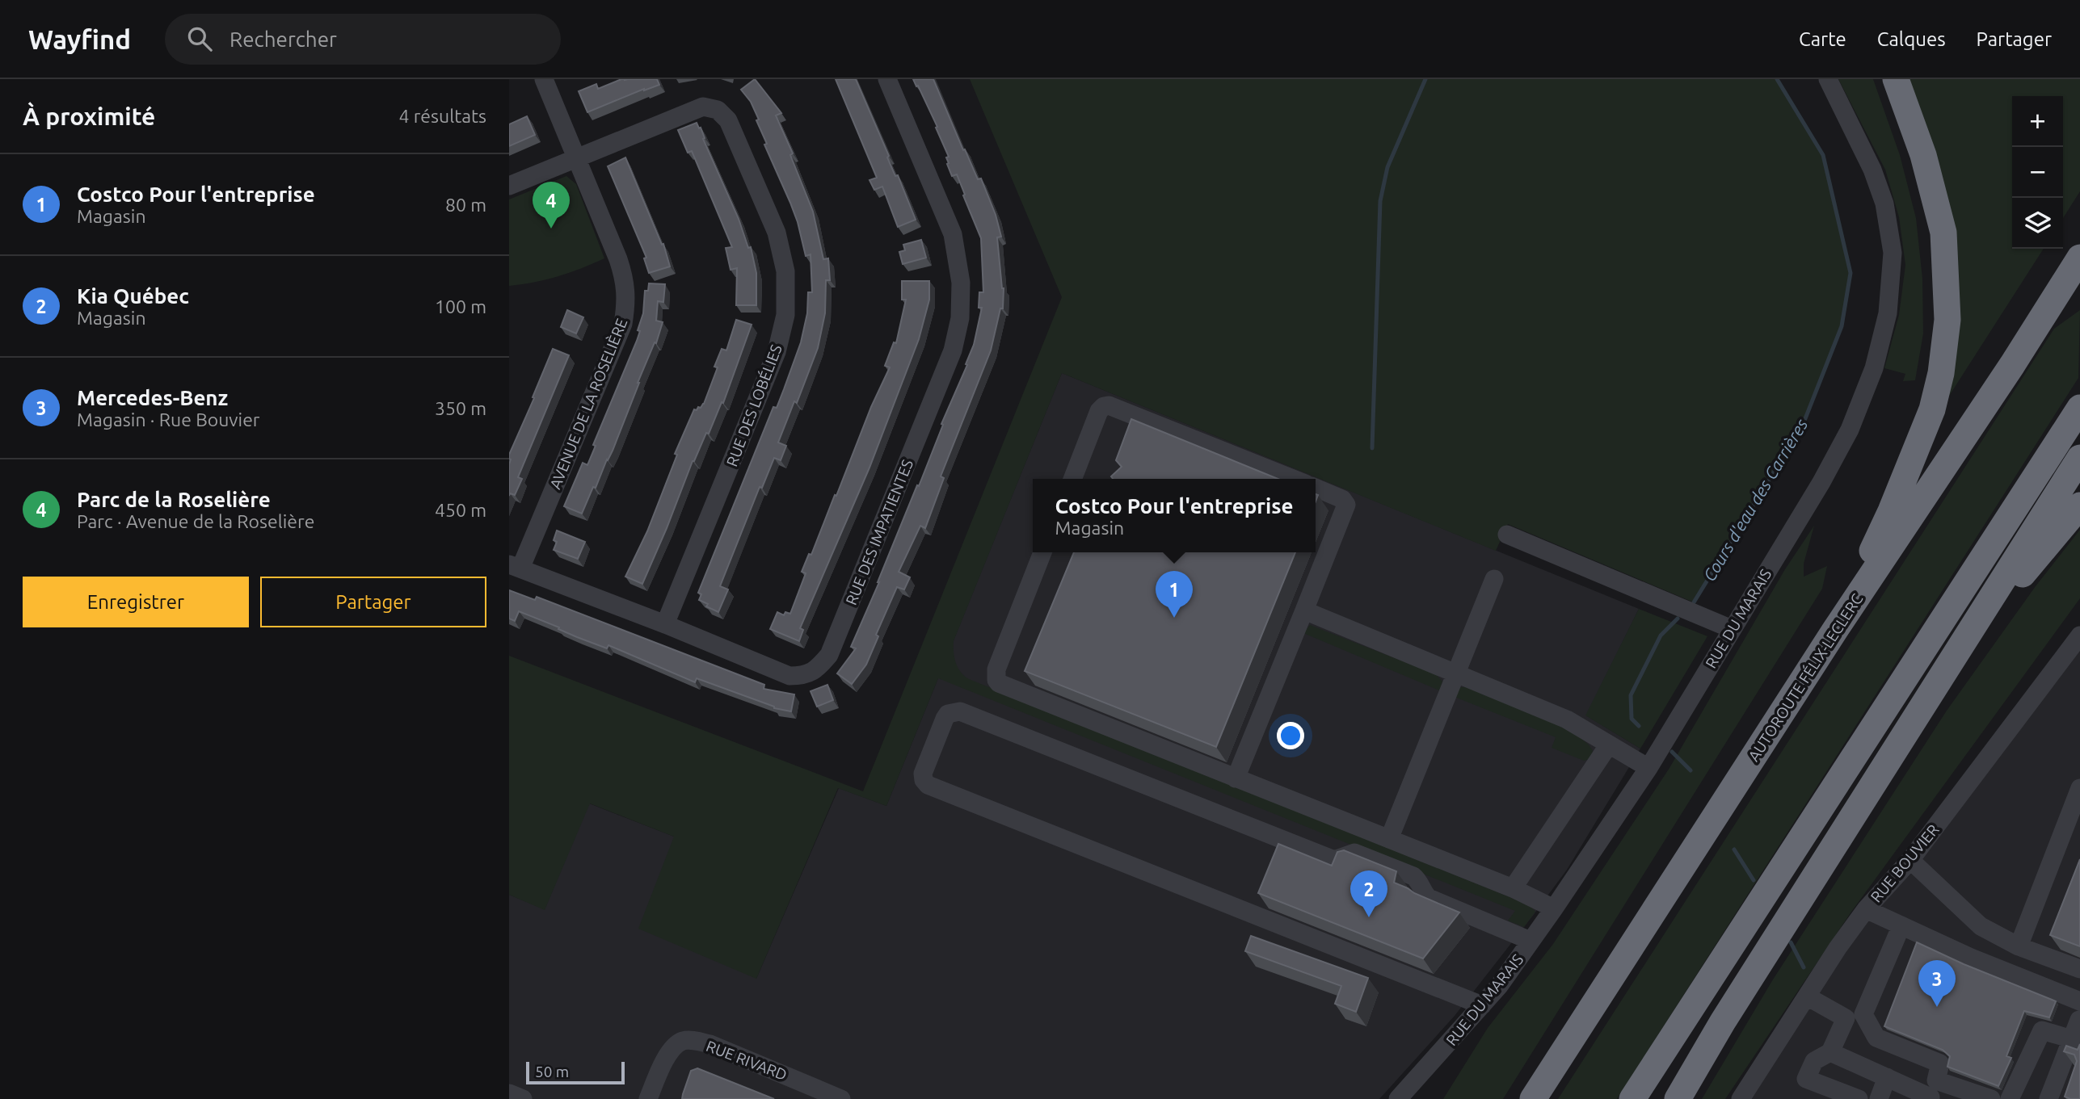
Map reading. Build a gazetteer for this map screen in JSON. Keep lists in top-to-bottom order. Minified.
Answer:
{"streets":{"highway":["AUTOROUTE FÉLIX-LECLERC"],"street":["AVENUE DE LA ROSELIÈRE","RUE DES LOBÉLIES","RUE DES IMPATIENTES","RUE DU MARAIS","RUE BOUVIER","RUE RIVARD"]},"crossings":[["AVENUE DE LA ROSELIÈRE","RUE DES LOBÉLIES"],["AVENUE DE LA ROSELIÈRE","RUE DES IMPATIENTES"],["RUE DES LOBÉLIES","RUE DES IMPATIENTES"]],"water":["Cours d'eau des Carrières"],"scale_bar":"50 m","page":{"header":"Wayfind","search":"Rechercher","nav":["Carte","Calques","Partager"],"heading":["À proximité","4 résultats"],"map_buttons":["+","−"],"list":[{"mark":"1","name":"Costco Pour l'entreprise","note":"Magasin","value":"80 m"},{"mark":"2","name":"Kia Québec","note":"Magasin","value":"100 m"},{"mark":"3","name":"Mercedes-Benz","note":"Magasin · Rue Bouvier","value":"350 m"},{"mark":"4","name":"Parc de la Roselière","note":"Parc · Avenue de la Roselière","value":"450 m"}],"pins":["4","1","2","3"],"popup":["Costco Pour l'entreprise","Magasin"],"buttons":["Enregistrer","Partager"],"scale":"50 m"}}
